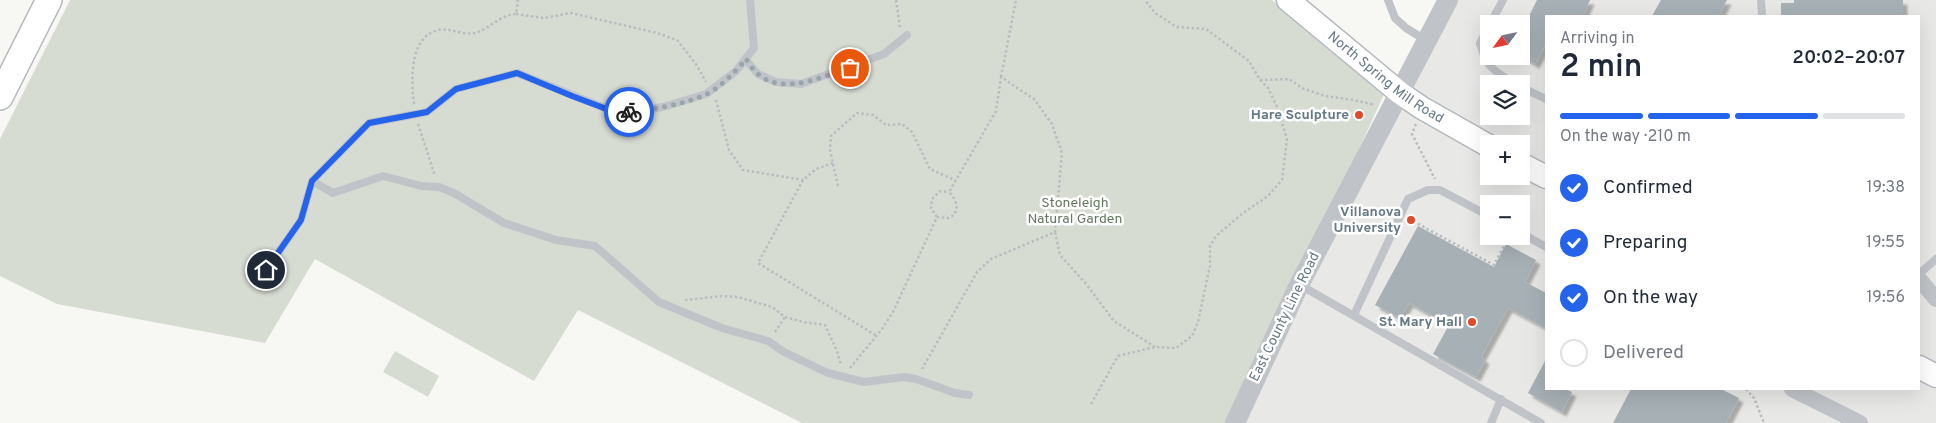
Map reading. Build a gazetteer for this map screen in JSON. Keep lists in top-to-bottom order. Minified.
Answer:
{"streets":{"main road":["North Spring Mill Road"],"street":["East County Line Road"]},"crossings":[["North Spring Mill Road","East County Line Road"]],"parks":["Stoneleigh Natural Garden"],"places":["Hare Sculpture","Villanova University","St. Mary Hall"],"north":"bottom left","page":{"map_buttons":["+","−"],"heading":["2 min","Arriving in","20:02–20:07"],"bar":"On the way · 210 m","list":[["Confirmed","19:38"],["Preparing","19:55"],["On the way","19:56"],"Delivered"]}}
